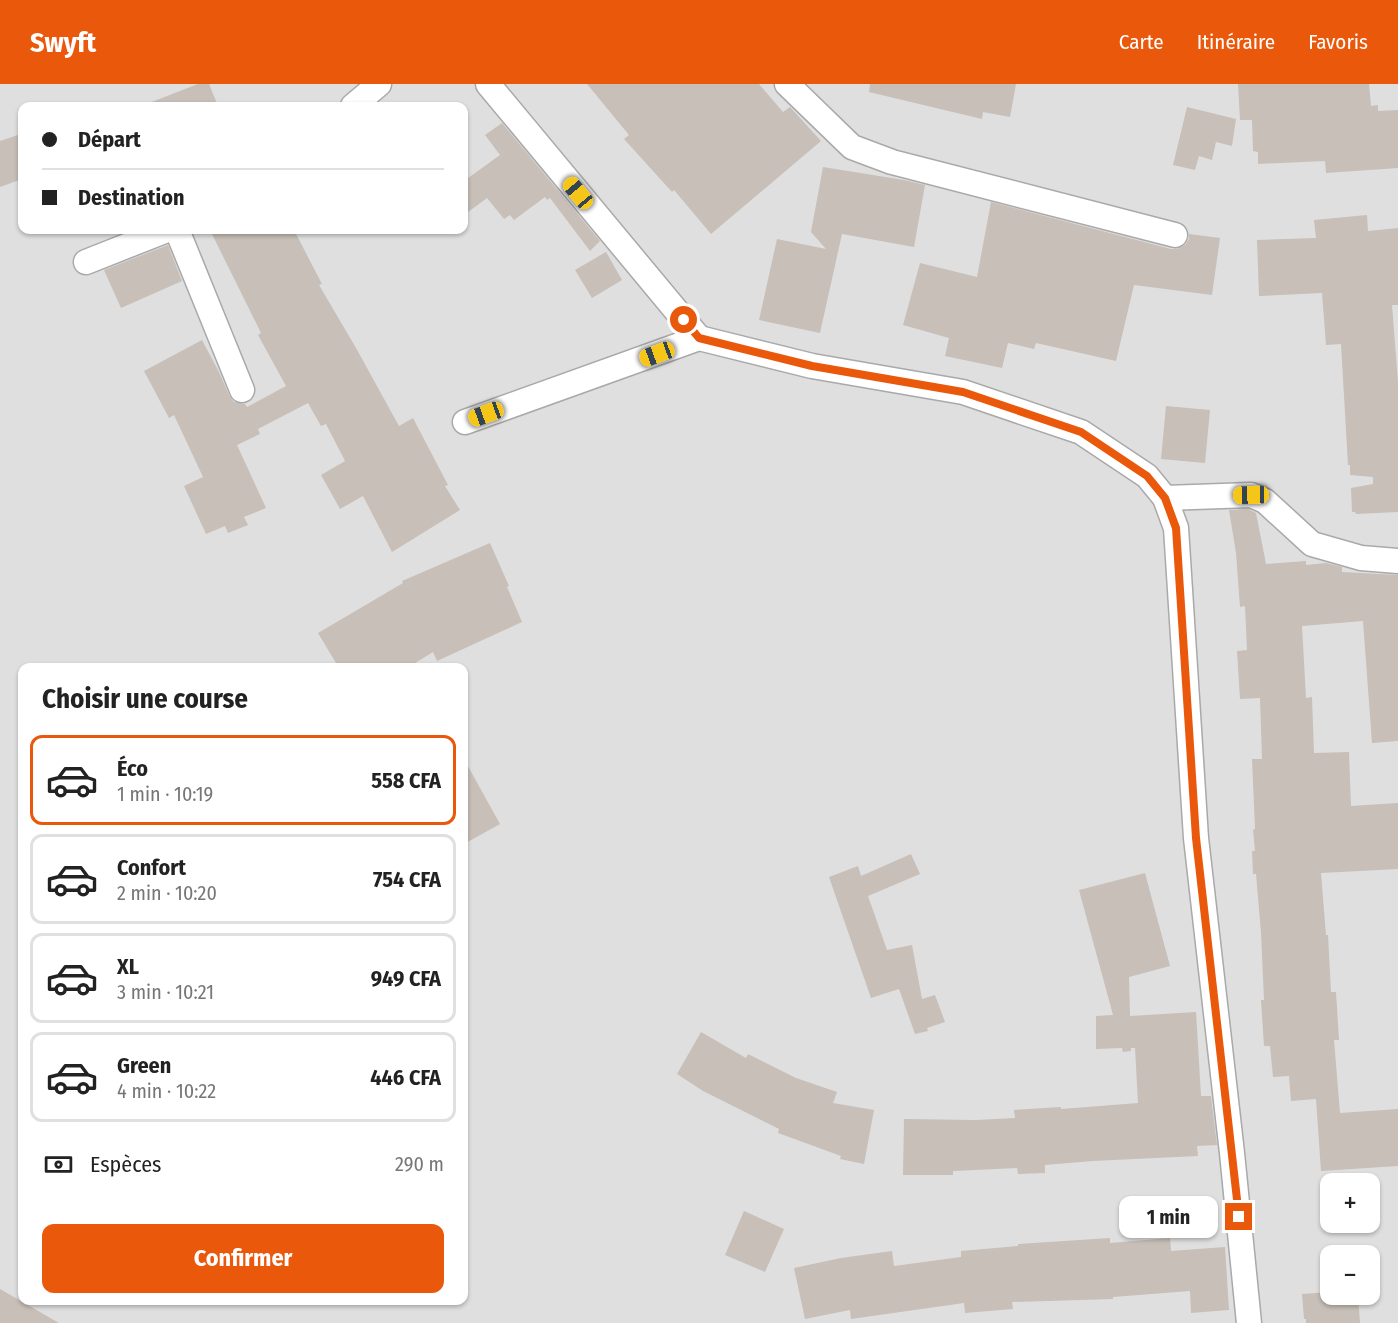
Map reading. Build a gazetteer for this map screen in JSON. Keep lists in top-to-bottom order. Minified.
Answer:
{"page":{"header":"Swyft","nav":["Carte","Itinéraire","Favoris"],"banner":["Départ","Destination"],"heading":"Choisir une course","list":[{"name":"Éco","note":"1 min · 10:19","value":"558 CFA"},{"name":"Confort","note":"2 min · 10:20","value":"754 CFA"},{"name":"XL","note":"3 min · 10:21","value":"949 CFA"},{"name":"Green","note":"4 min · 10:22","value":"446 CFA"}],"pay":["Espèces","290 m"],"map_buttons":["+","−"],"bubble":"1 min","buttons":"Confirmer"}}
